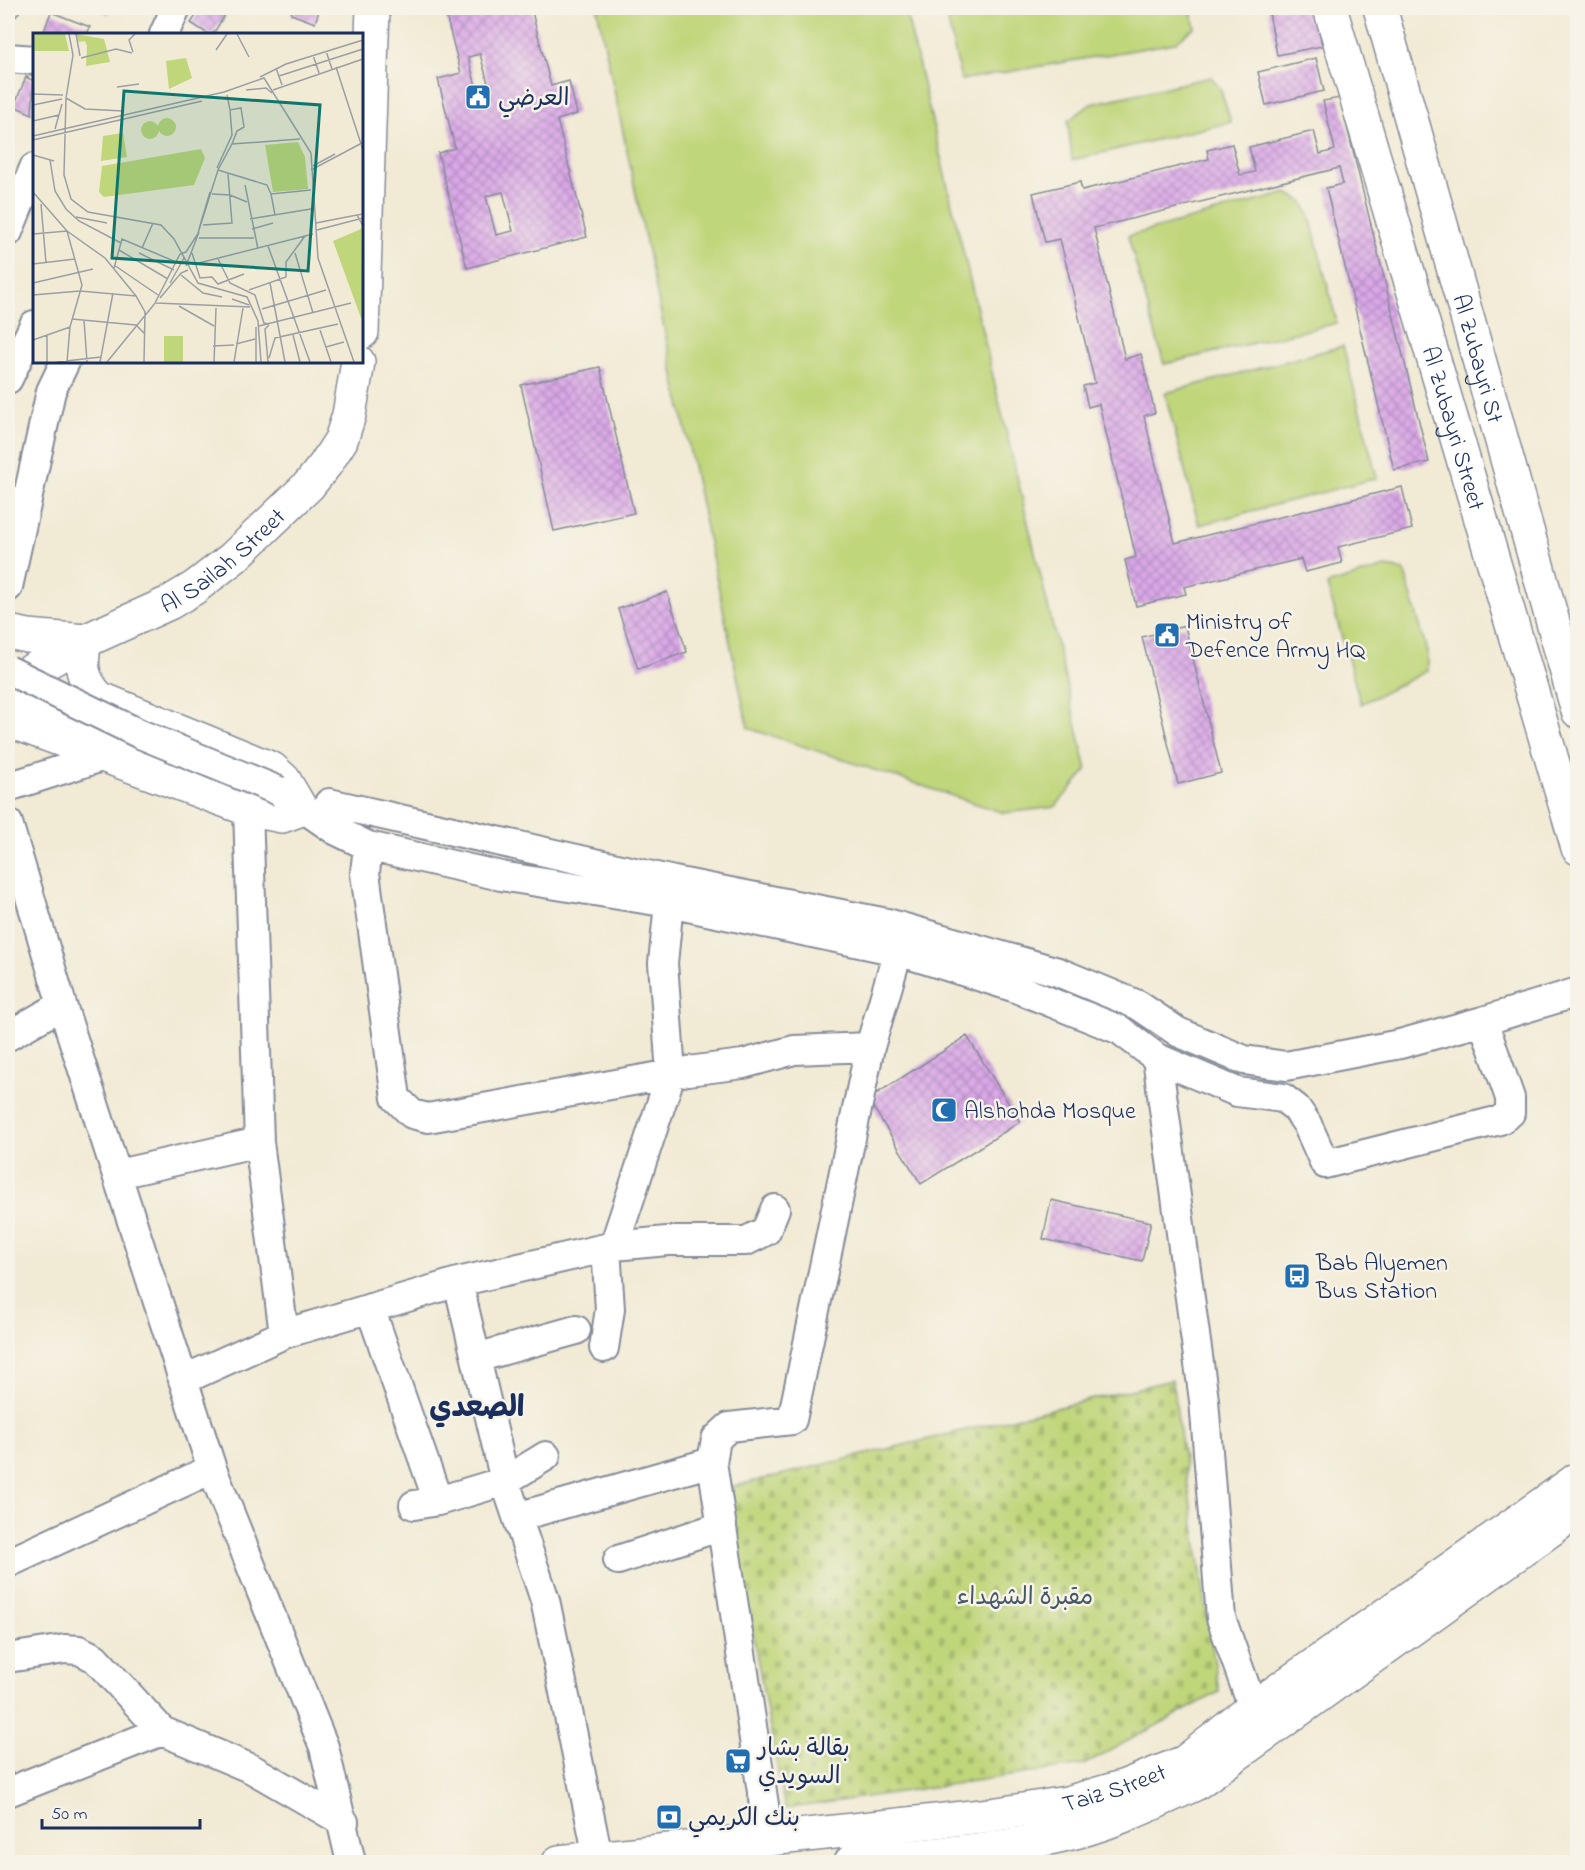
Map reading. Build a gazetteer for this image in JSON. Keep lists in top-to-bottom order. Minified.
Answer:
{"streets":{"main road":["Al Zubayri St","Al Zubayri Street","Al Sailah Street","Taiz Street"]},"districts":["الصعدي"],"parks":["مقبرة الشهداء"],"places":{"public building":["العرضي","Ministry of Defence Army HQ"],"mosque":["Alshohda Mosque"],"bus stop":["Bab Alyemen Bus Station"],"supermarket":["بقالة بشار السويدي"],"bank":["بنك الكريمي"]},"scale_bar":"50 m"}
